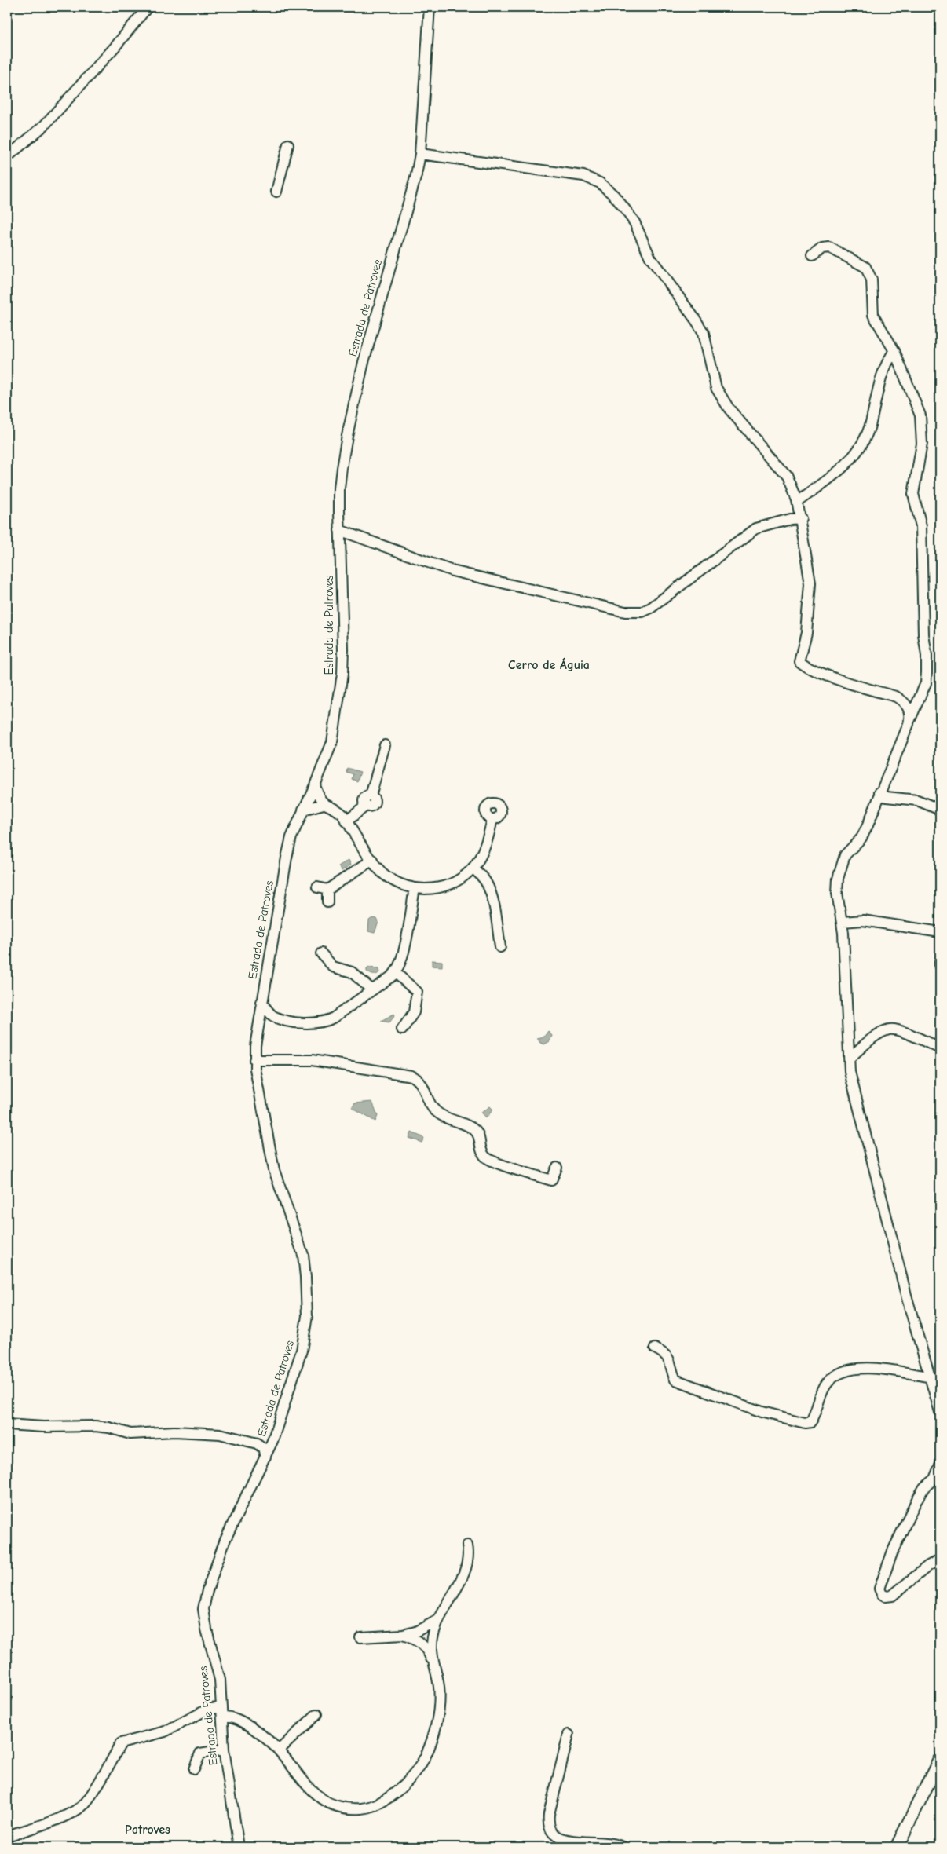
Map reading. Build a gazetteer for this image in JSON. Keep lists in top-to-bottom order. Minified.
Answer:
{"streets":{"street":["Estrada de Patroves"]},"districts":["Cerro de Águia","Patroves"]}
